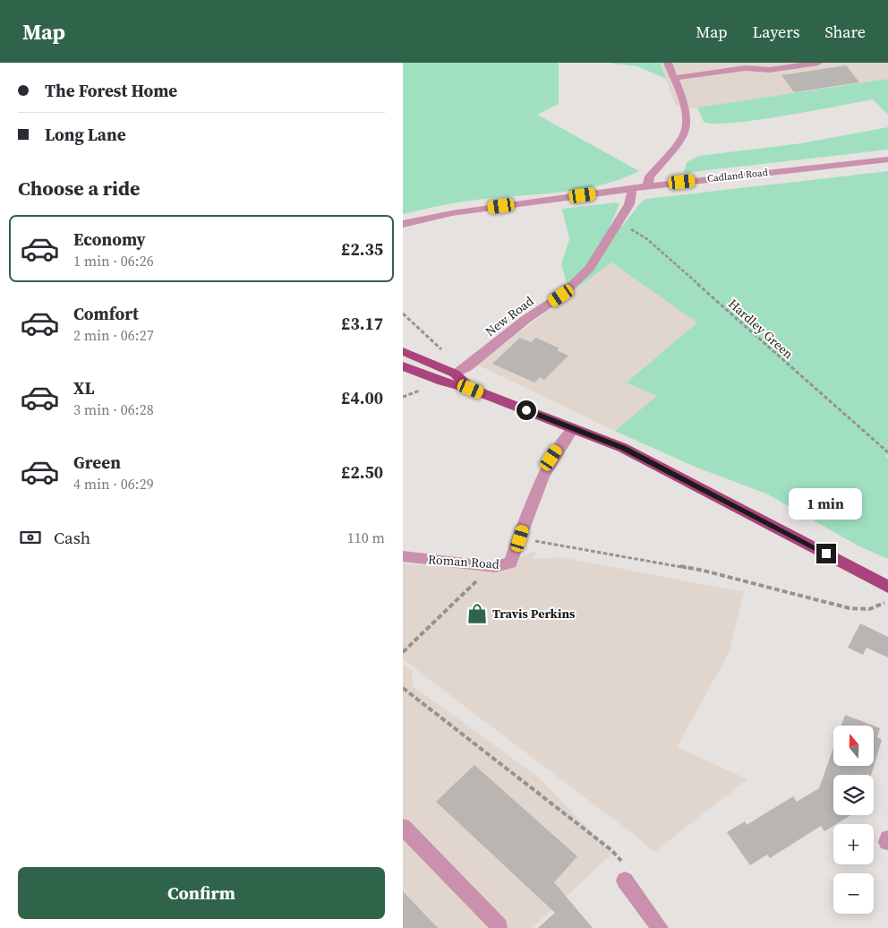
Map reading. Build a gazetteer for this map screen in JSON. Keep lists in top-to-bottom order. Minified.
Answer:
{"streets":{"street":["Cadland Road","New Road","Roman Road"],"path":["Hardley Green"]},"crossings":[["Cadland Road","New Road"],["New Road","Hardley Green"]],"places":{"shop":["Travis Perkins"]},"north":"top","page":{"header":"Map","nav":["Map","Layers","Share"],"banner":["The Forest Home","Long Lane"],"heading":"Choose a ride","list":[{"name":"Economy","note":"1 min · 06:26","value":"£2.35"},{"name":"Comfort","note":"2 min · 06:27","value":"£3.17"},{"name":"XL","note":"3 min · 06:28","value":"£4.00"},{"name":"Green","note":"4 min · 06:29","value":"£2.50"}],"bubble":"1 min","pay":["Cash","110 m"],"map_buttons":["+","−"],"buttons":"Confirm"}}
